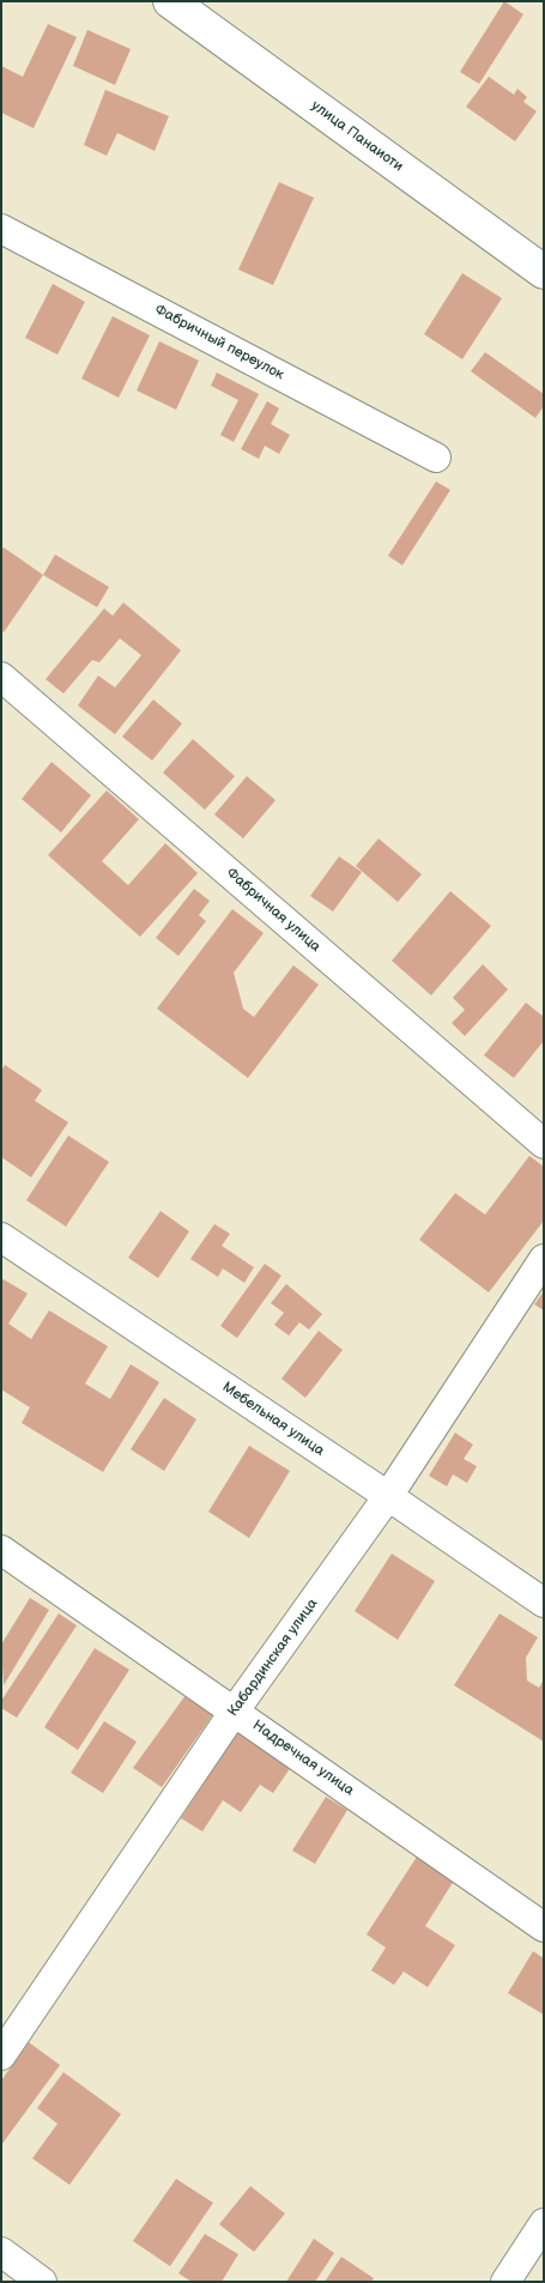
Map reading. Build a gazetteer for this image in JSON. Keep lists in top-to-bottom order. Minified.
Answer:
{"streets":{"street":["улица Панаиоти","Фабричный переулок","Фабричная улица","Мебельная улица","Кабардинская улица","Надречная улица"]},"crossings":[["Мебельная улица","Кабардинская улица"],["Кабардинская улица","Надречная улица"]]}
